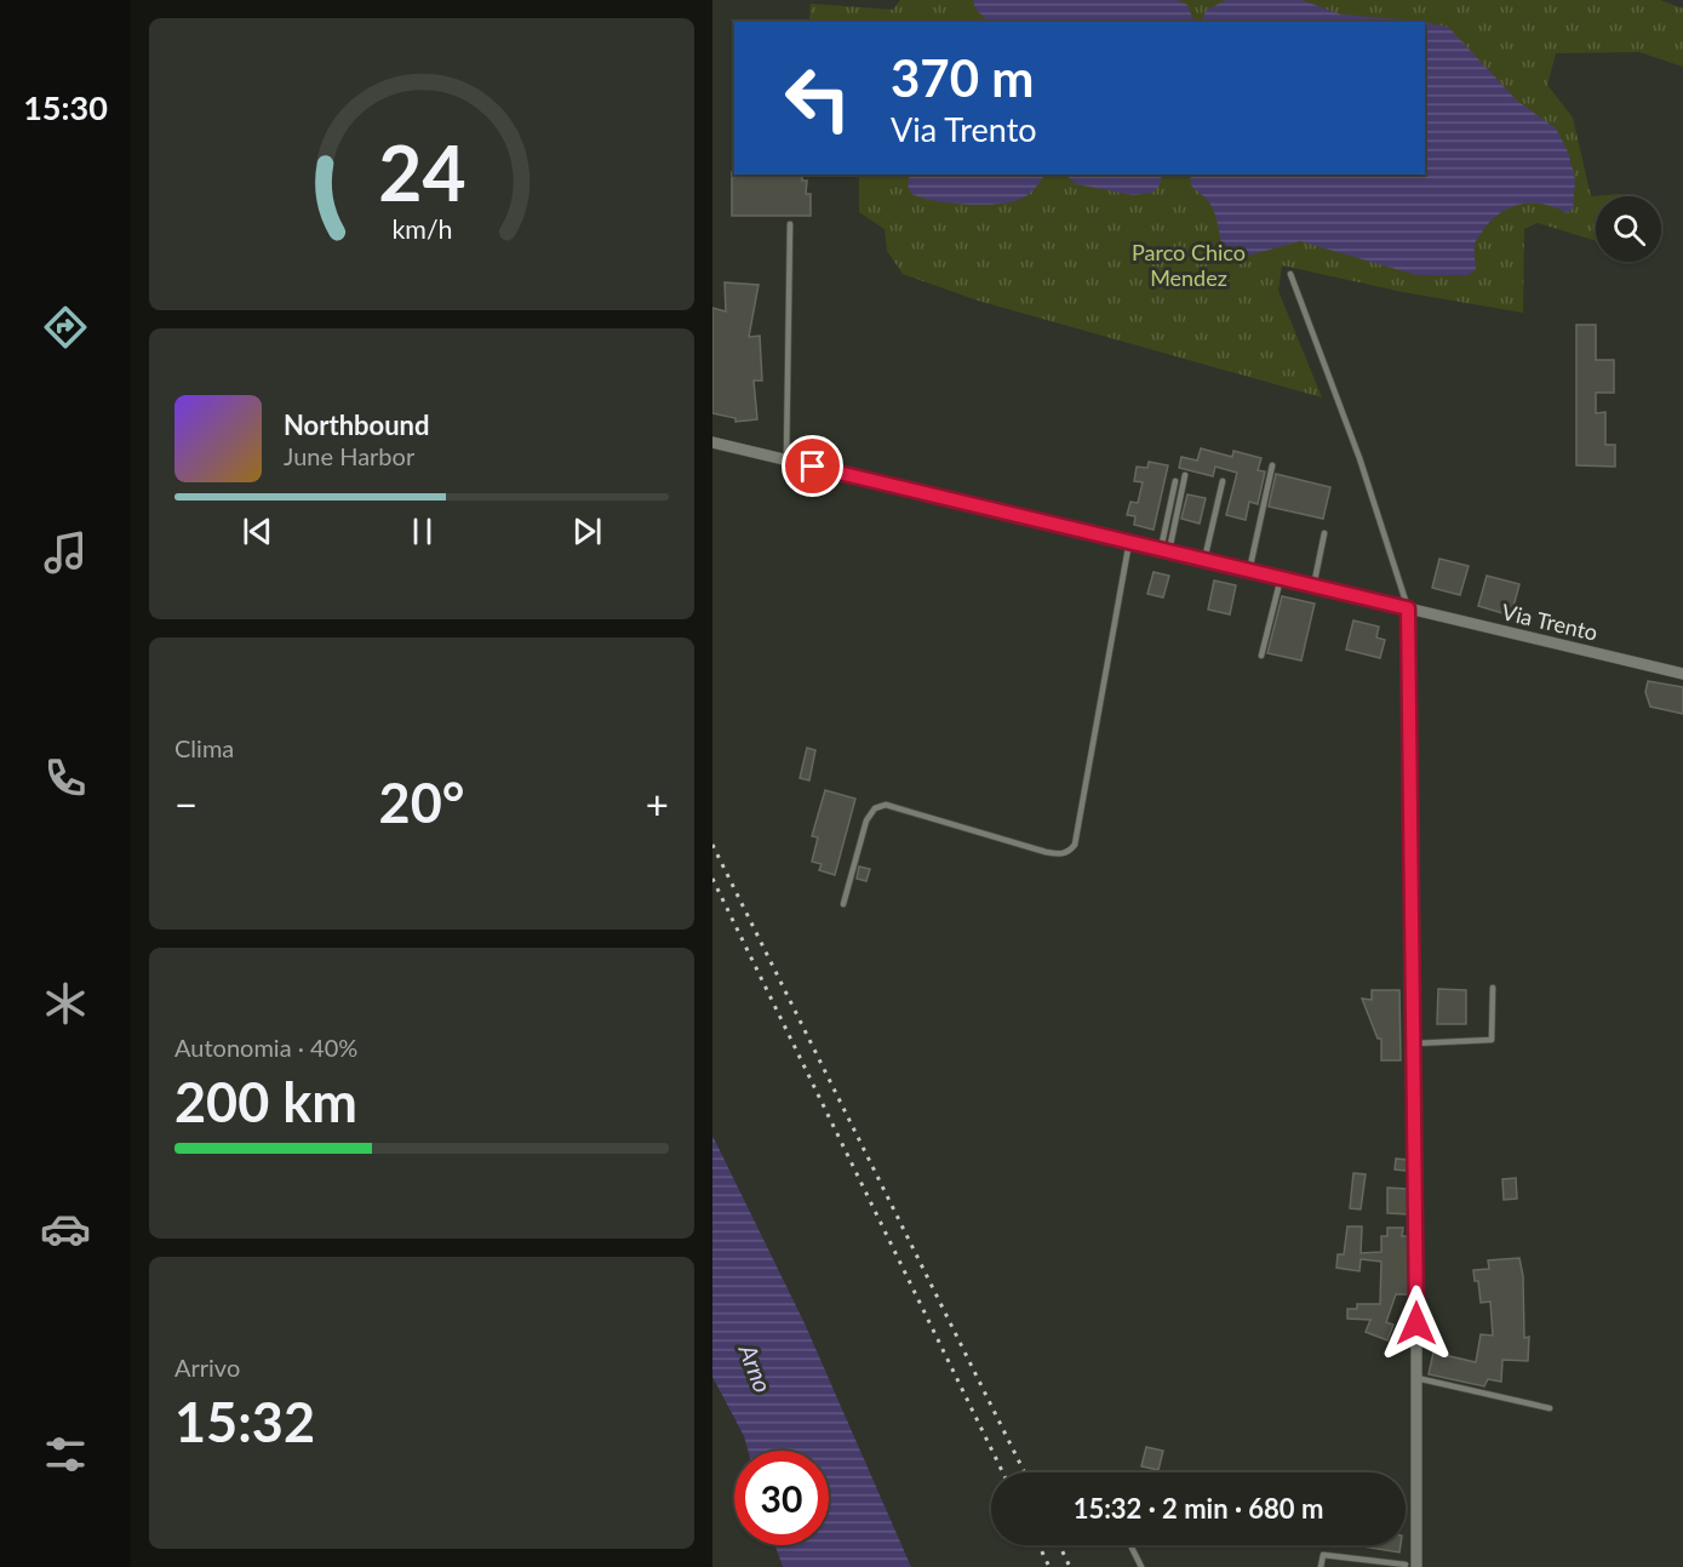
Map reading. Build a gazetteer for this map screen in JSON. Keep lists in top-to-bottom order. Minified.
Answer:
{"streets":{"street":["Via Trento"]},"water":["Arno"],"parks":["Parco Chico Mendez"],"page":{"tabs":"15:30","turn":["370 m","Via Trento"],"song":["Northbound","June Harbor"],"tile":["Clima",["Autonomia · 40%","200 km"],["Arrivo","15:32"]],"heat":["−","20°","+"],"limit":"30","trip":"15:32 · 2 min · 680 m","gauge":["24","km/h"]}}
